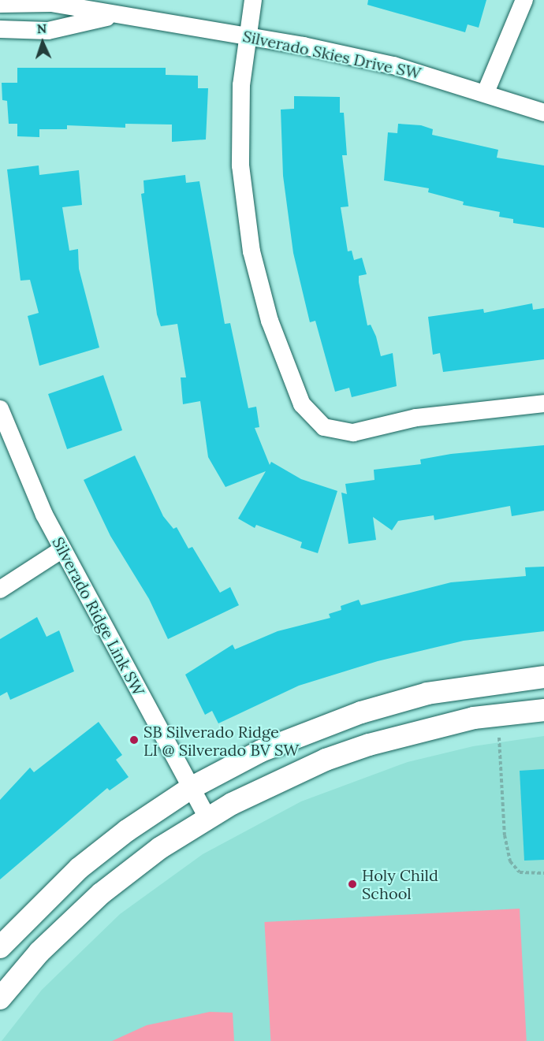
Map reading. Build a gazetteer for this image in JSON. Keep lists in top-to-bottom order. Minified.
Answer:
{"streets":{"street":["Silverado Skies Drive SW","Silverado Ridge Link SW"]},"places":["SB Silverado Ridge LI @ Silverado BV SW","Holy Child School"],"north":"top"}
